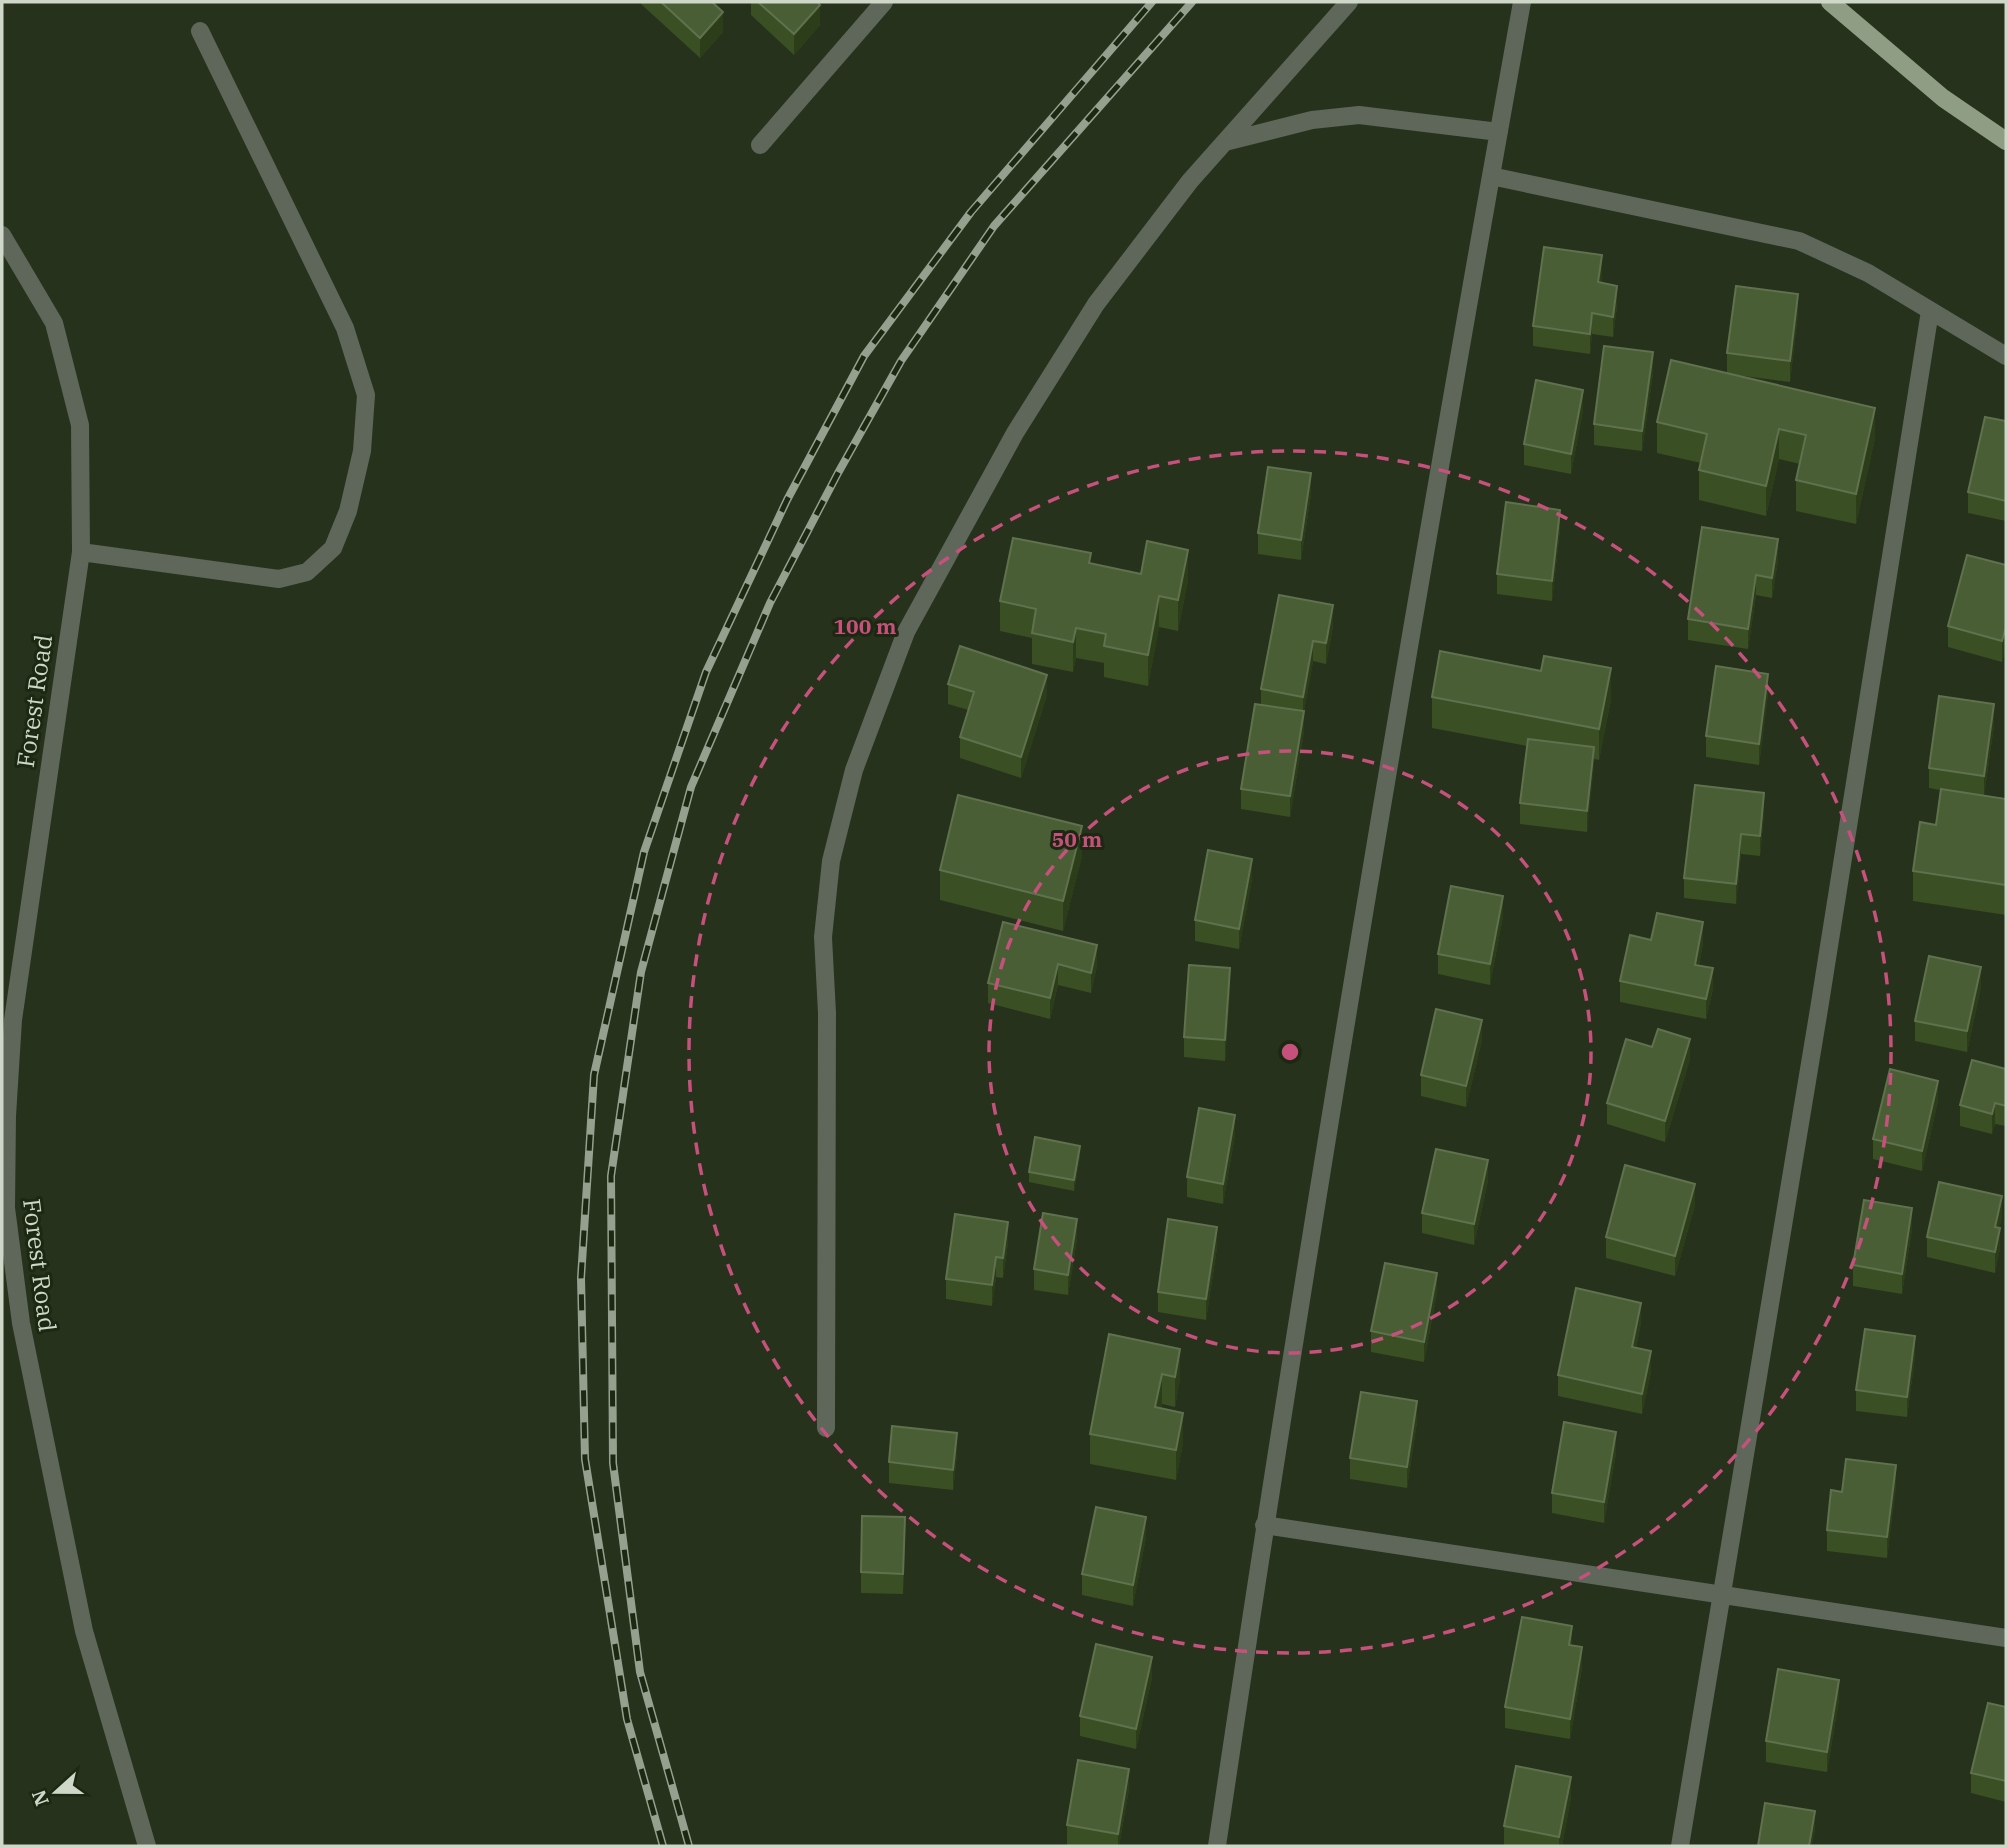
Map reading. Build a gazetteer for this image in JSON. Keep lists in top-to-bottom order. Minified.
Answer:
{"streets":{"street":["Forest Road"]},"north":"left","rings":["100 m","50 m"]}
